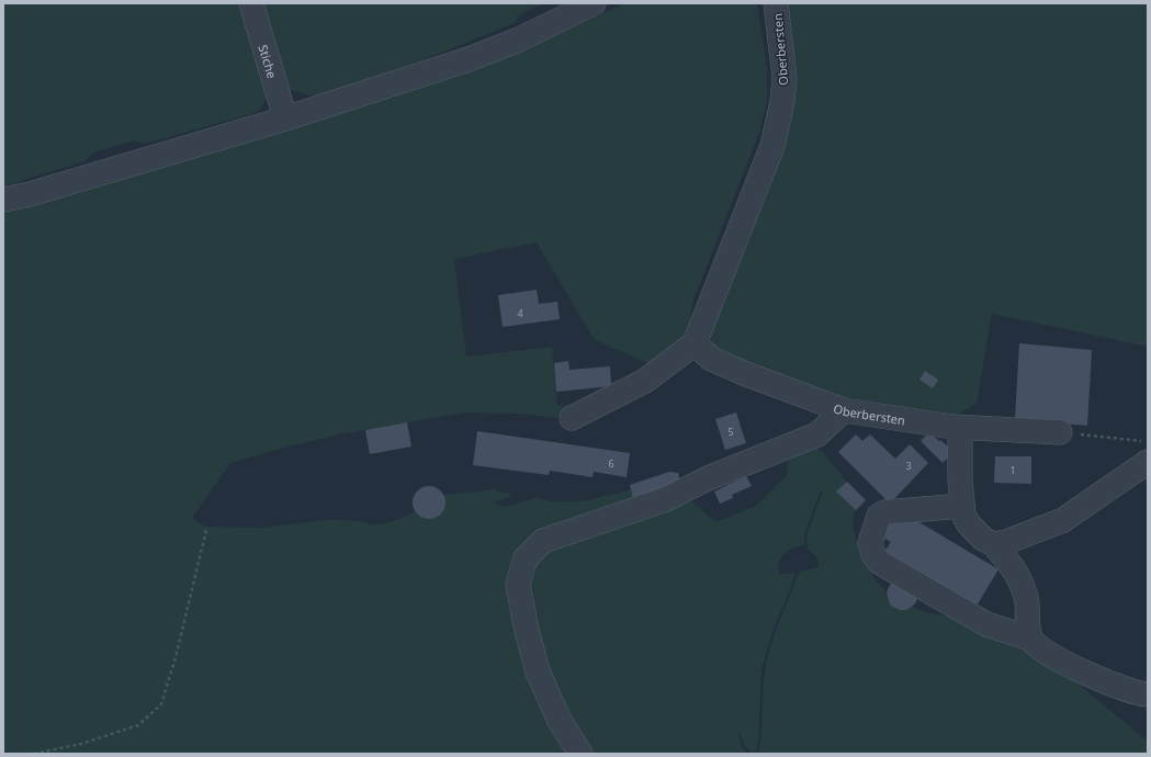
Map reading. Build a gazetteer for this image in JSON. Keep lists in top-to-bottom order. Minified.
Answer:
{"streets":{"street":["Oberbersten","Stiche"]},"house_numbers":["4","5","6","3","1"]}
